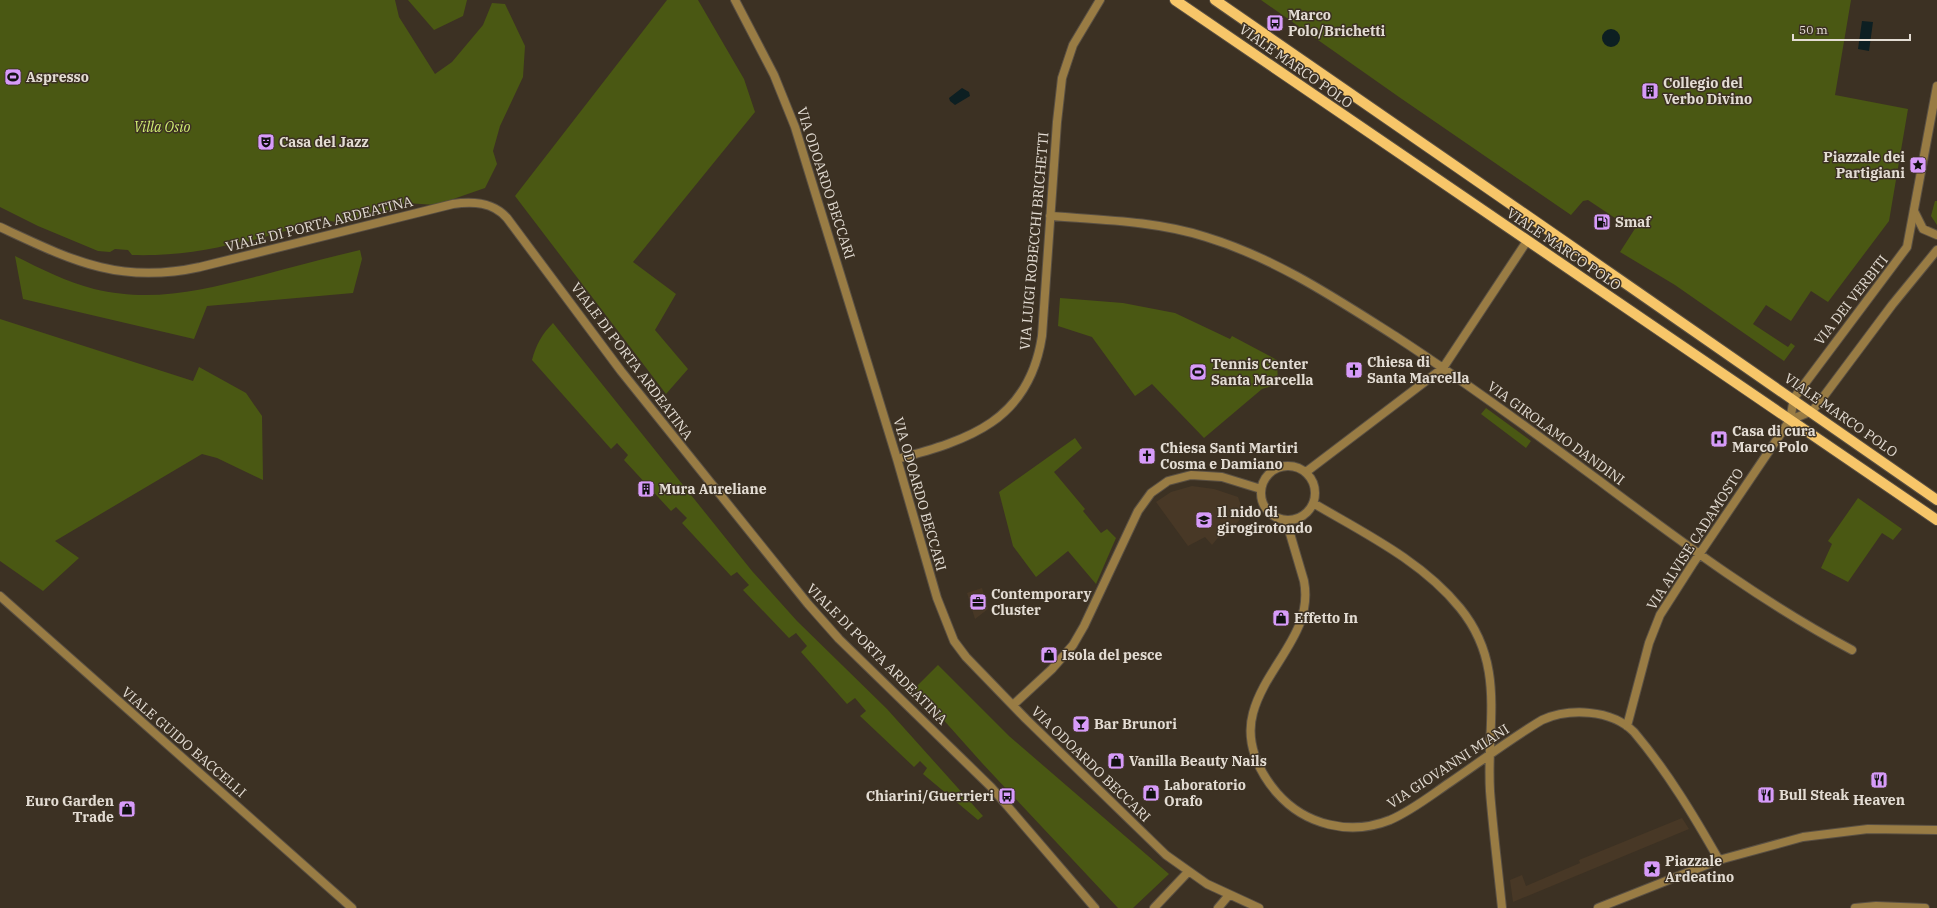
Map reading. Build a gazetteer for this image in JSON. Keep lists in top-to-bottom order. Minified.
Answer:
{"streets":{"main road":["VIALE MARCO POLO"],"street":["VIA ODOARDO BECCARI","VIALE DI PORTA ARDEATINA","VIA LUIGI ROBECCHI BRICHETTI","VIA DEI VERBITI","VIA GIROLAMO DANDINI","VIA ALVISE CADAMOSTO","VIALE GUIDO BACCELLI","VIA GIOVANNI MIANI"]},"crossings":[["VIALE MARCO POLO","VIA DEI VERBITI"],["VIALE MARCO POLO","VIA ALVISE CADAMOSTO"],["VIA ODOARDO BECCARI","VIA LUIGI ROBECCHI BRICHETTI"],["VIA LUIGI ROBECCHI BRICHETTI","VIA GIROLAMO DANDINI"],["VIA GIROLAMO DANDINI","VIA ALVISE CADAMOSTO"],["VIA ALVISE CADAMOSTO","VIA GIOVANNI MIANI"]],"parks":["Villa Osio"],"places":{"bus stop":["Marco Polo/Brichetti","Chiarini/Guerrieri"],"sports":["Aspresso","Tennis Center Santa Marcella"],"building":["Collegio del Verbo Divino","Mura Aureliane"],"theatre":["Casa del Jazz"],"place":["Piazzale dei Partigiani","Piazzale Ardeatino"],"fuel station":["Smaf"],"church":["Chiesa di Santa Marcella","Chiesa Santi Martiri Cosma e Damiano"],"hospital":["Casa di cura Marco Polo"],"school or university":["Il nido di girogirotondo"],"office":["Contemporary Cluster"],"shop":["Effetto In","Isola del pesce","Vanilla Beauty Nails","Laboratorio Orafo","Euro Garden Trade"],"bar":["Bar Brunori"],"restaurant":["Heaven","Bull Steak"]},"scale_bar":"50 m"}
